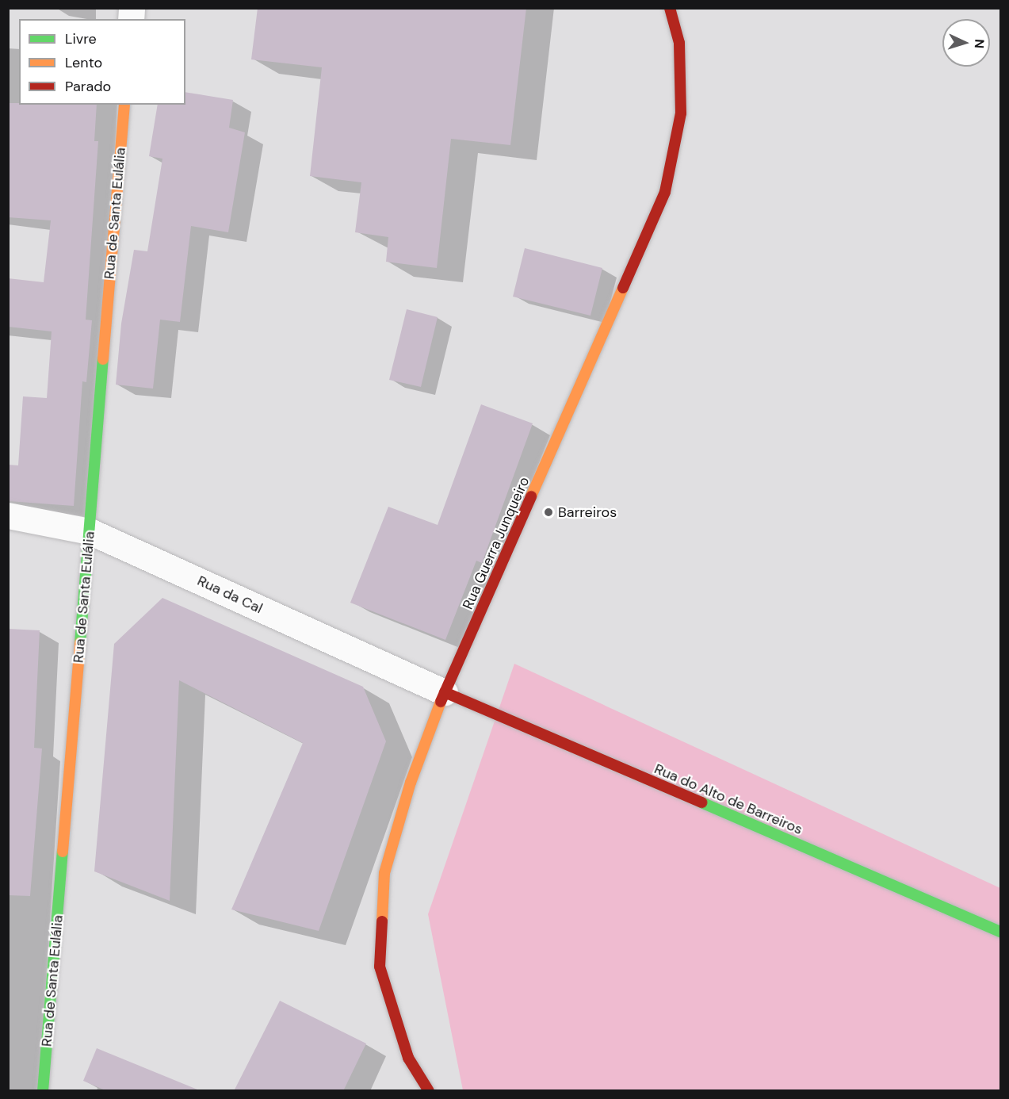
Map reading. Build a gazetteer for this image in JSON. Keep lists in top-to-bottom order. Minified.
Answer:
{"streets":{"street":["Rua de Santa Eulália","Rua Guerra Junqueiro","Rua da Cal","Rua do Alto de Barreiros"]},"crossings":[["Rua de Santa Eulália","Rua da Cal"],["Rua Guerra Junqueiro","Rua da Cal"],["Rua Guerra Junqueiro","Rua do Alto de Barreiros"],["Rua da Cal","Rua do Alto de Barreiros"]],"places":["Barreiros"],"legend":["Livre","Lento","Parado"],"north":"right"}
